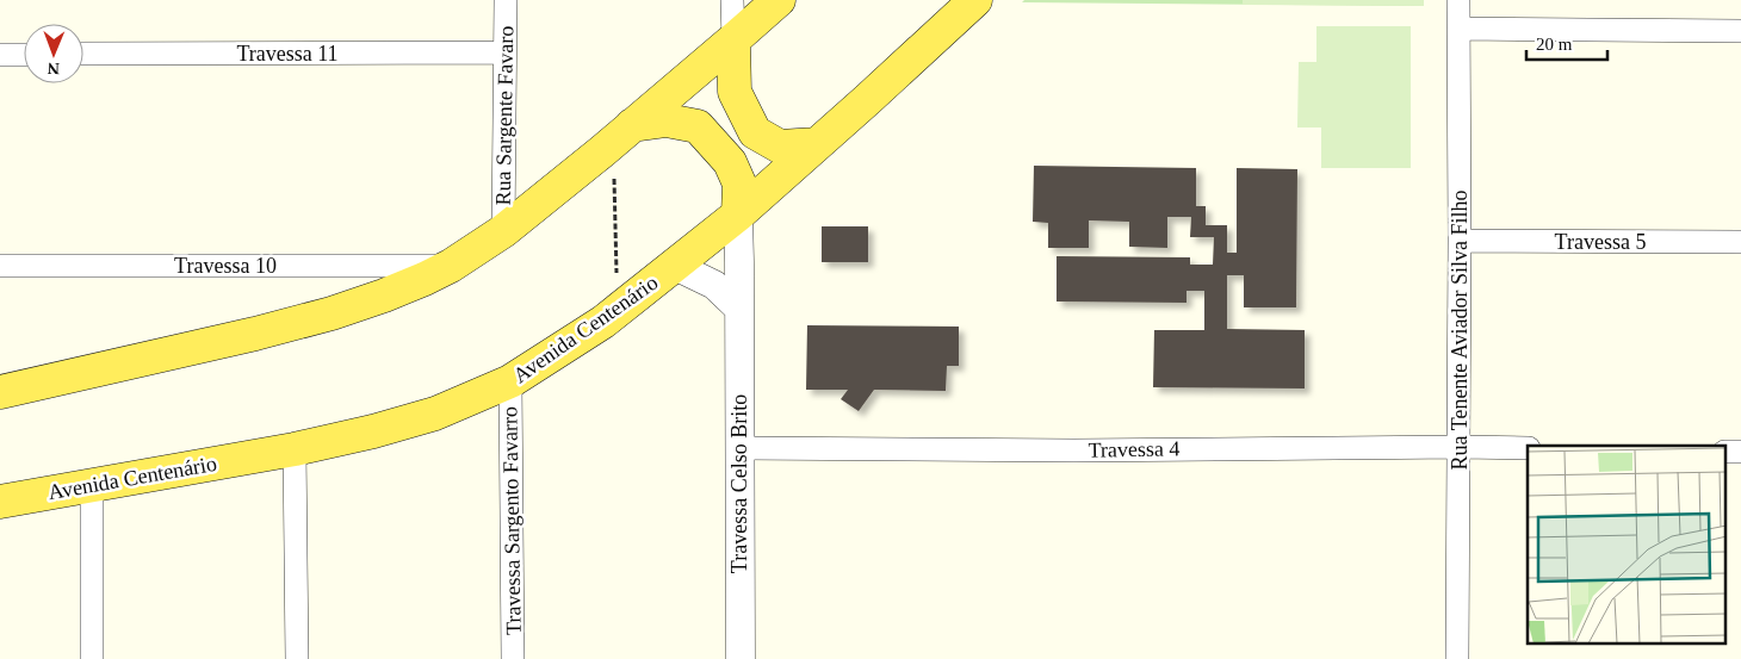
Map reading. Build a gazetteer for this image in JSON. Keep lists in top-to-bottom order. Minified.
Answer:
{"streets":{"main road":["Avenida Centenário"],"street":["Travessa 11","Rua Sargente Favaro","Travessa 5","Travessa 10","Rua Tenente Aviador Silva Filho","Travessa 4","Travessa Celso Brito","Travessa Sargento Favarro"]},"crossings":[["Travessa 11","Rua Sargente Favaro"],["Travessa 5","Rua Tenente Aviador Silva Filho"],["Avenida Centenário","Travessa Celso Brito"],["Avenida Centenário","Travessa Sargento Favarro"],["Rua Tenente Aviador Silva Filho","Travessa 4"],["Travessa 4","Travessa Celso Brito"]],"scale_bar":"20 m","north":"bottom"}
